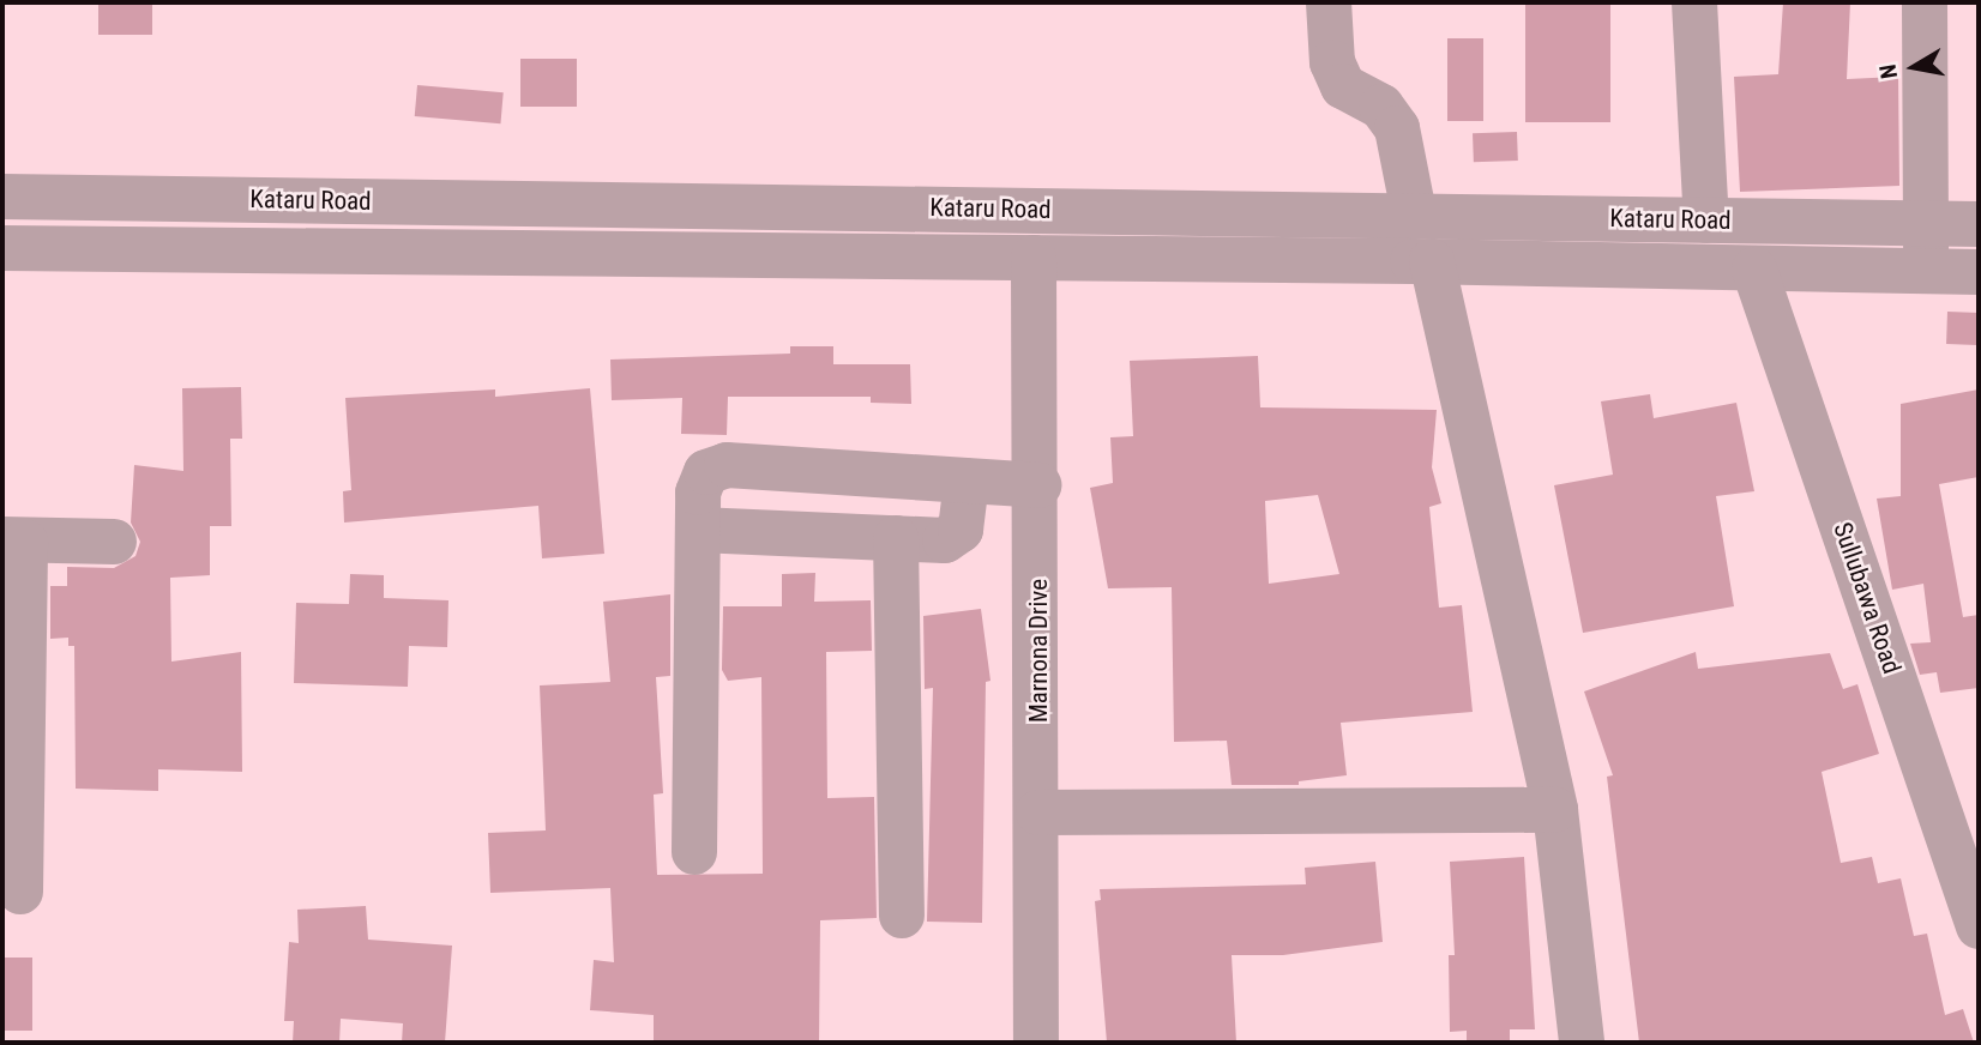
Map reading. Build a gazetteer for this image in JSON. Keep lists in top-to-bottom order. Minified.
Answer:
{"streets":{"street":["Kataru Road","Sullubawa Road","Marnona Drive"]},"crossings":[["Kataru Road","Sullubawa Road"],["Kataru Road","Marnona Drive"]],"north":"left"}
